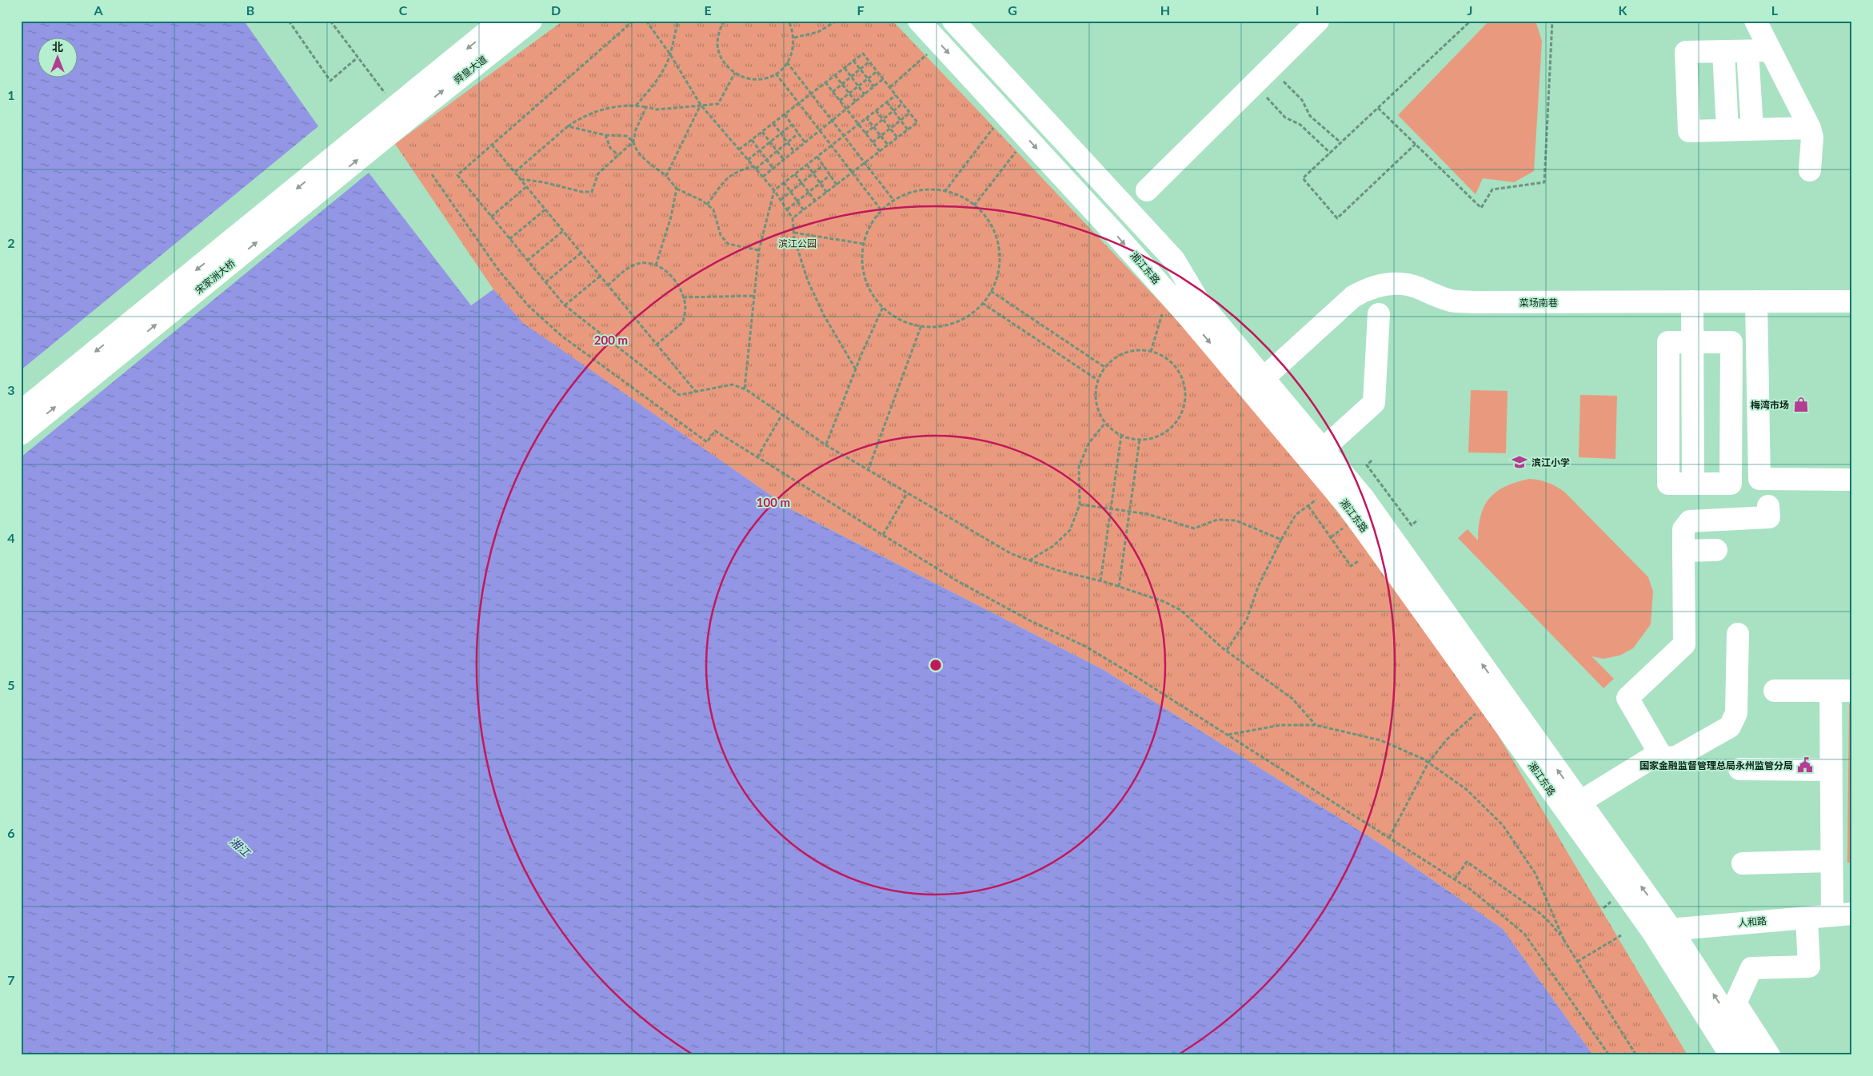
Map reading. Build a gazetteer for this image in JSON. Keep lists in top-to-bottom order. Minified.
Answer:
{"streets":{"main road":["舜皇大道","湘江东路","宋家洲大桥","菜场南巷","人和路"]},"crossings":[["舜皇大道","宋家洲大桥"],["湘江东路","菜场南巷"],["湘江东路","人和路"]],"water":["湘江"],"parks":["滨江公园"],"places":{"shop":["梅湾市场"],"school or university":["滨江小学"],"public building":["国家金融监督管理总局永州监管分局"]},"north":"top","grid":{"columns":["A","B","C","D","E","F","G","H","I","J","K","L"],"rows":["1","2","3","4","5","6","7"]},"rings":["200 m","100 m"]}
